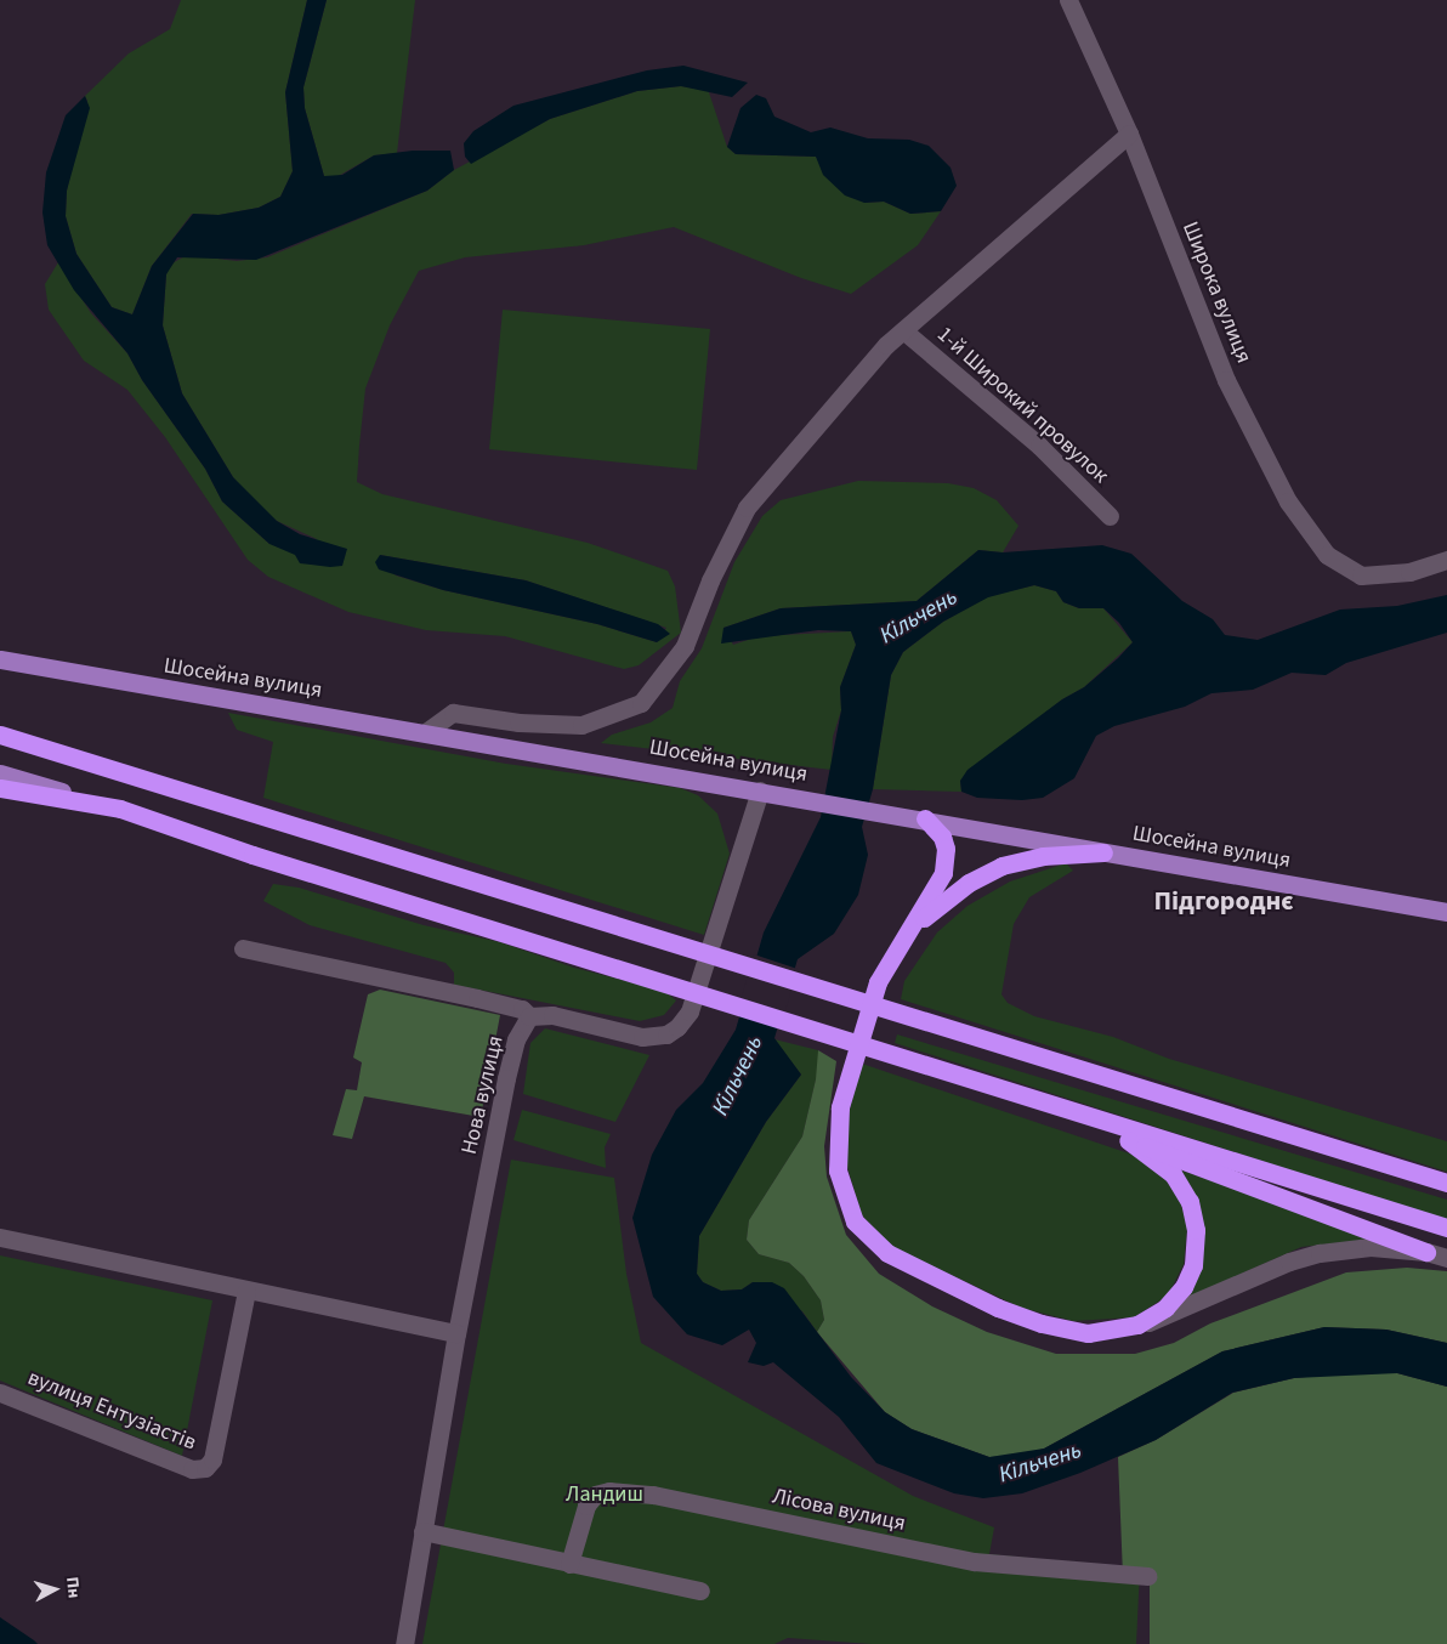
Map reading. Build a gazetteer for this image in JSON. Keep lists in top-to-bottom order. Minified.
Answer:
{"streets":{"main road":["Шосейна вулиця"],"street":["Широка вулиця","1-й Широкий провулок","Нова вулиця","вулиця Ентузіастів","Лісова вулиця"]},"districts":["Підгороднє"],"water":["Кільчень"],"parks":["Ландиш"],"north":"right"}
